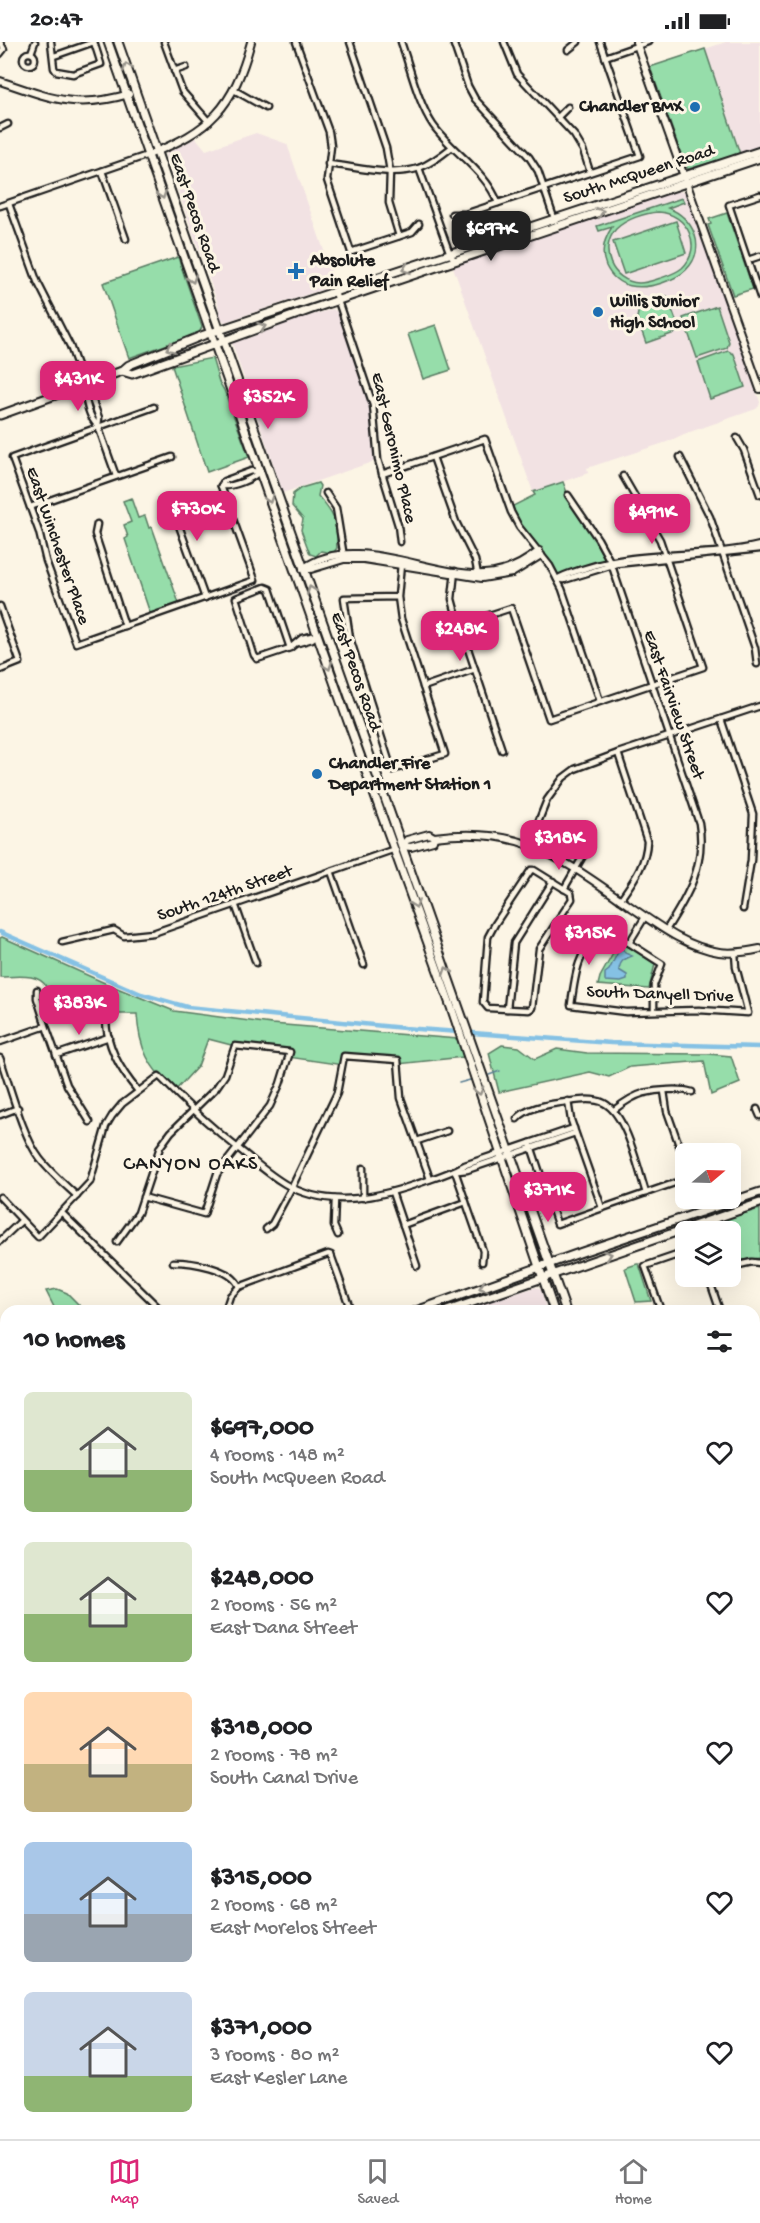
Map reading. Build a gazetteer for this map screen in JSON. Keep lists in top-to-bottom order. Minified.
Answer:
{"streets":{"main road":["South McQueen Road","East Pecos Road"],"street":["East Geronimo Place","East Winchester Place","East Fairview Street","South 124th Street","South Danyell Drive"]},"crossings":[["South McQueen Road","East Pecos Road"],["South McQueen Road","East Geronimo Place"],["East Pecos Road","South 124th Street"]],"districts":["CANYON OAKS"],"places":{"other":["Chandler BMX","Willis Junior High School","Chandler Fire Department Station 1"],"health":["Absolute Pain Relief"]},"north":"right","page":{"status":"20:47","price":["$697K","$431K","$352K","$730K","$491K","$248K","$318K","$315K","$383K","$371K"],"heading":"10 homes","list":[{"name":"$697,000","note":"4 rooms · 148 m² · South McQueen Road"},{"name":"$248,000","note":"2 rooms · 56 m² · East Dana Street"},{"name":"$318,000","note":"2 rooms · 78 m² · South Canal Drive"},{"name":"$315,000","note":"2 rooms · 68 m² · East Morelos Street"},{"name":"$371,000","note":"3 rooms · 80 m² · East Kesler Lane"}],"tabs":["Map","Saved","Home"]}}
